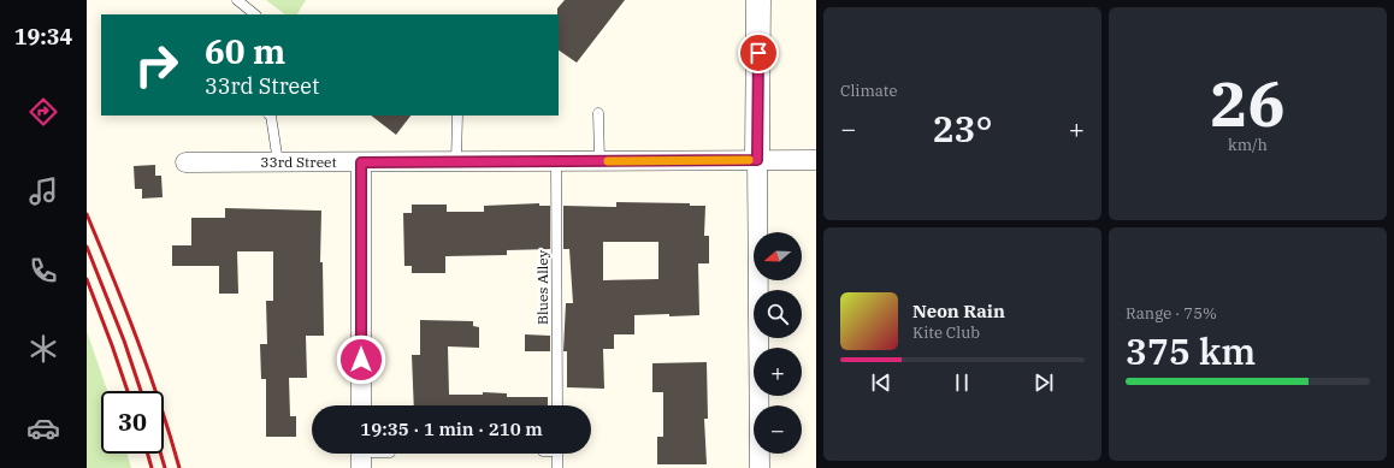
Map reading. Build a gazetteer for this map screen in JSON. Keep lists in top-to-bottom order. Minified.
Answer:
{"streets":{"street":["33rd Street"],"lane":["Blues Alley"]},"crossings":[["33rd Street","Blues Alley"]],"north":"left","page":{"tabs":"19:34","tile":["Climate",["26","km/h"],["Range · 75%","375 km"]],"turn":["60 m","33rd Street"],"heat":["−","23°","+"],"map_buttons":["+","−"],"song":["Neon Rain","Kite Club"],"limit":"30","trip":"19:35 · 1 min · 210 m"}}
